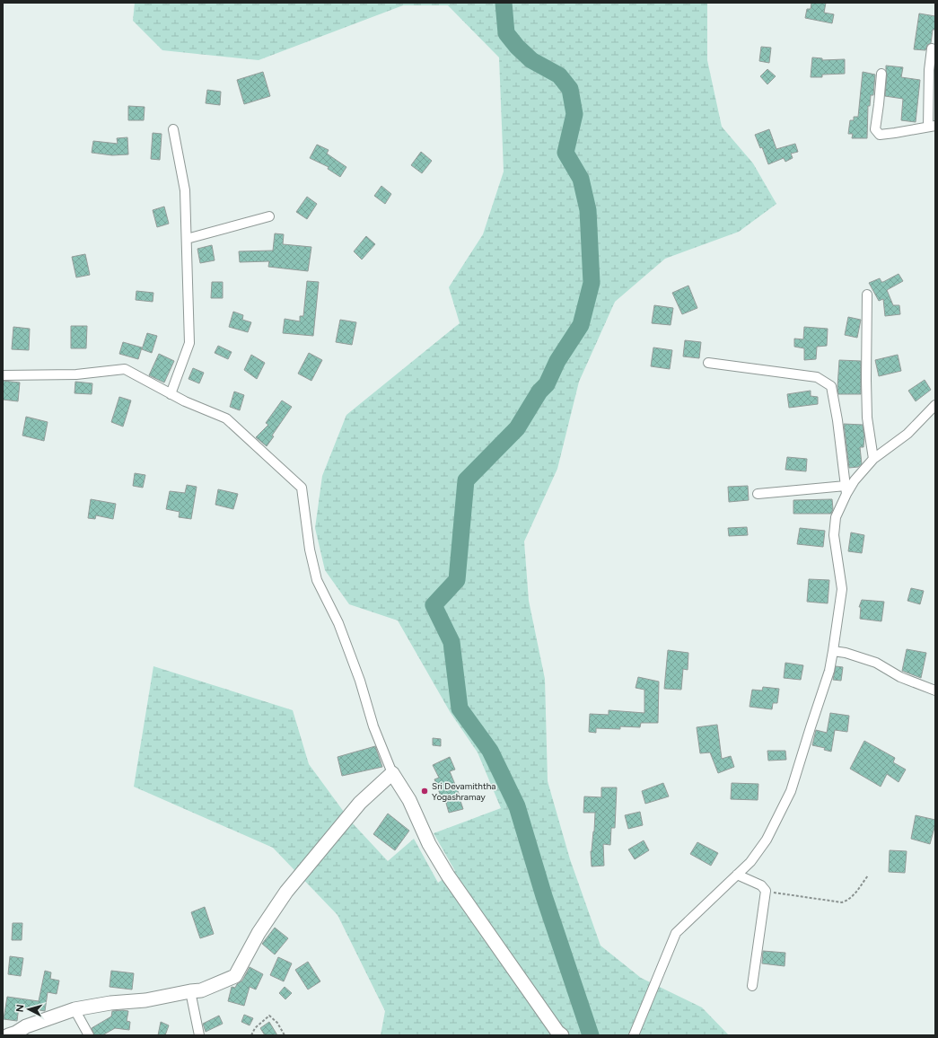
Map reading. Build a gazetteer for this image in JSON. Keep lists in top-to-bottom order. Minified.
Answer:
{"places":["Sri Devamiththa Yogashramay"],"north":"left"}
